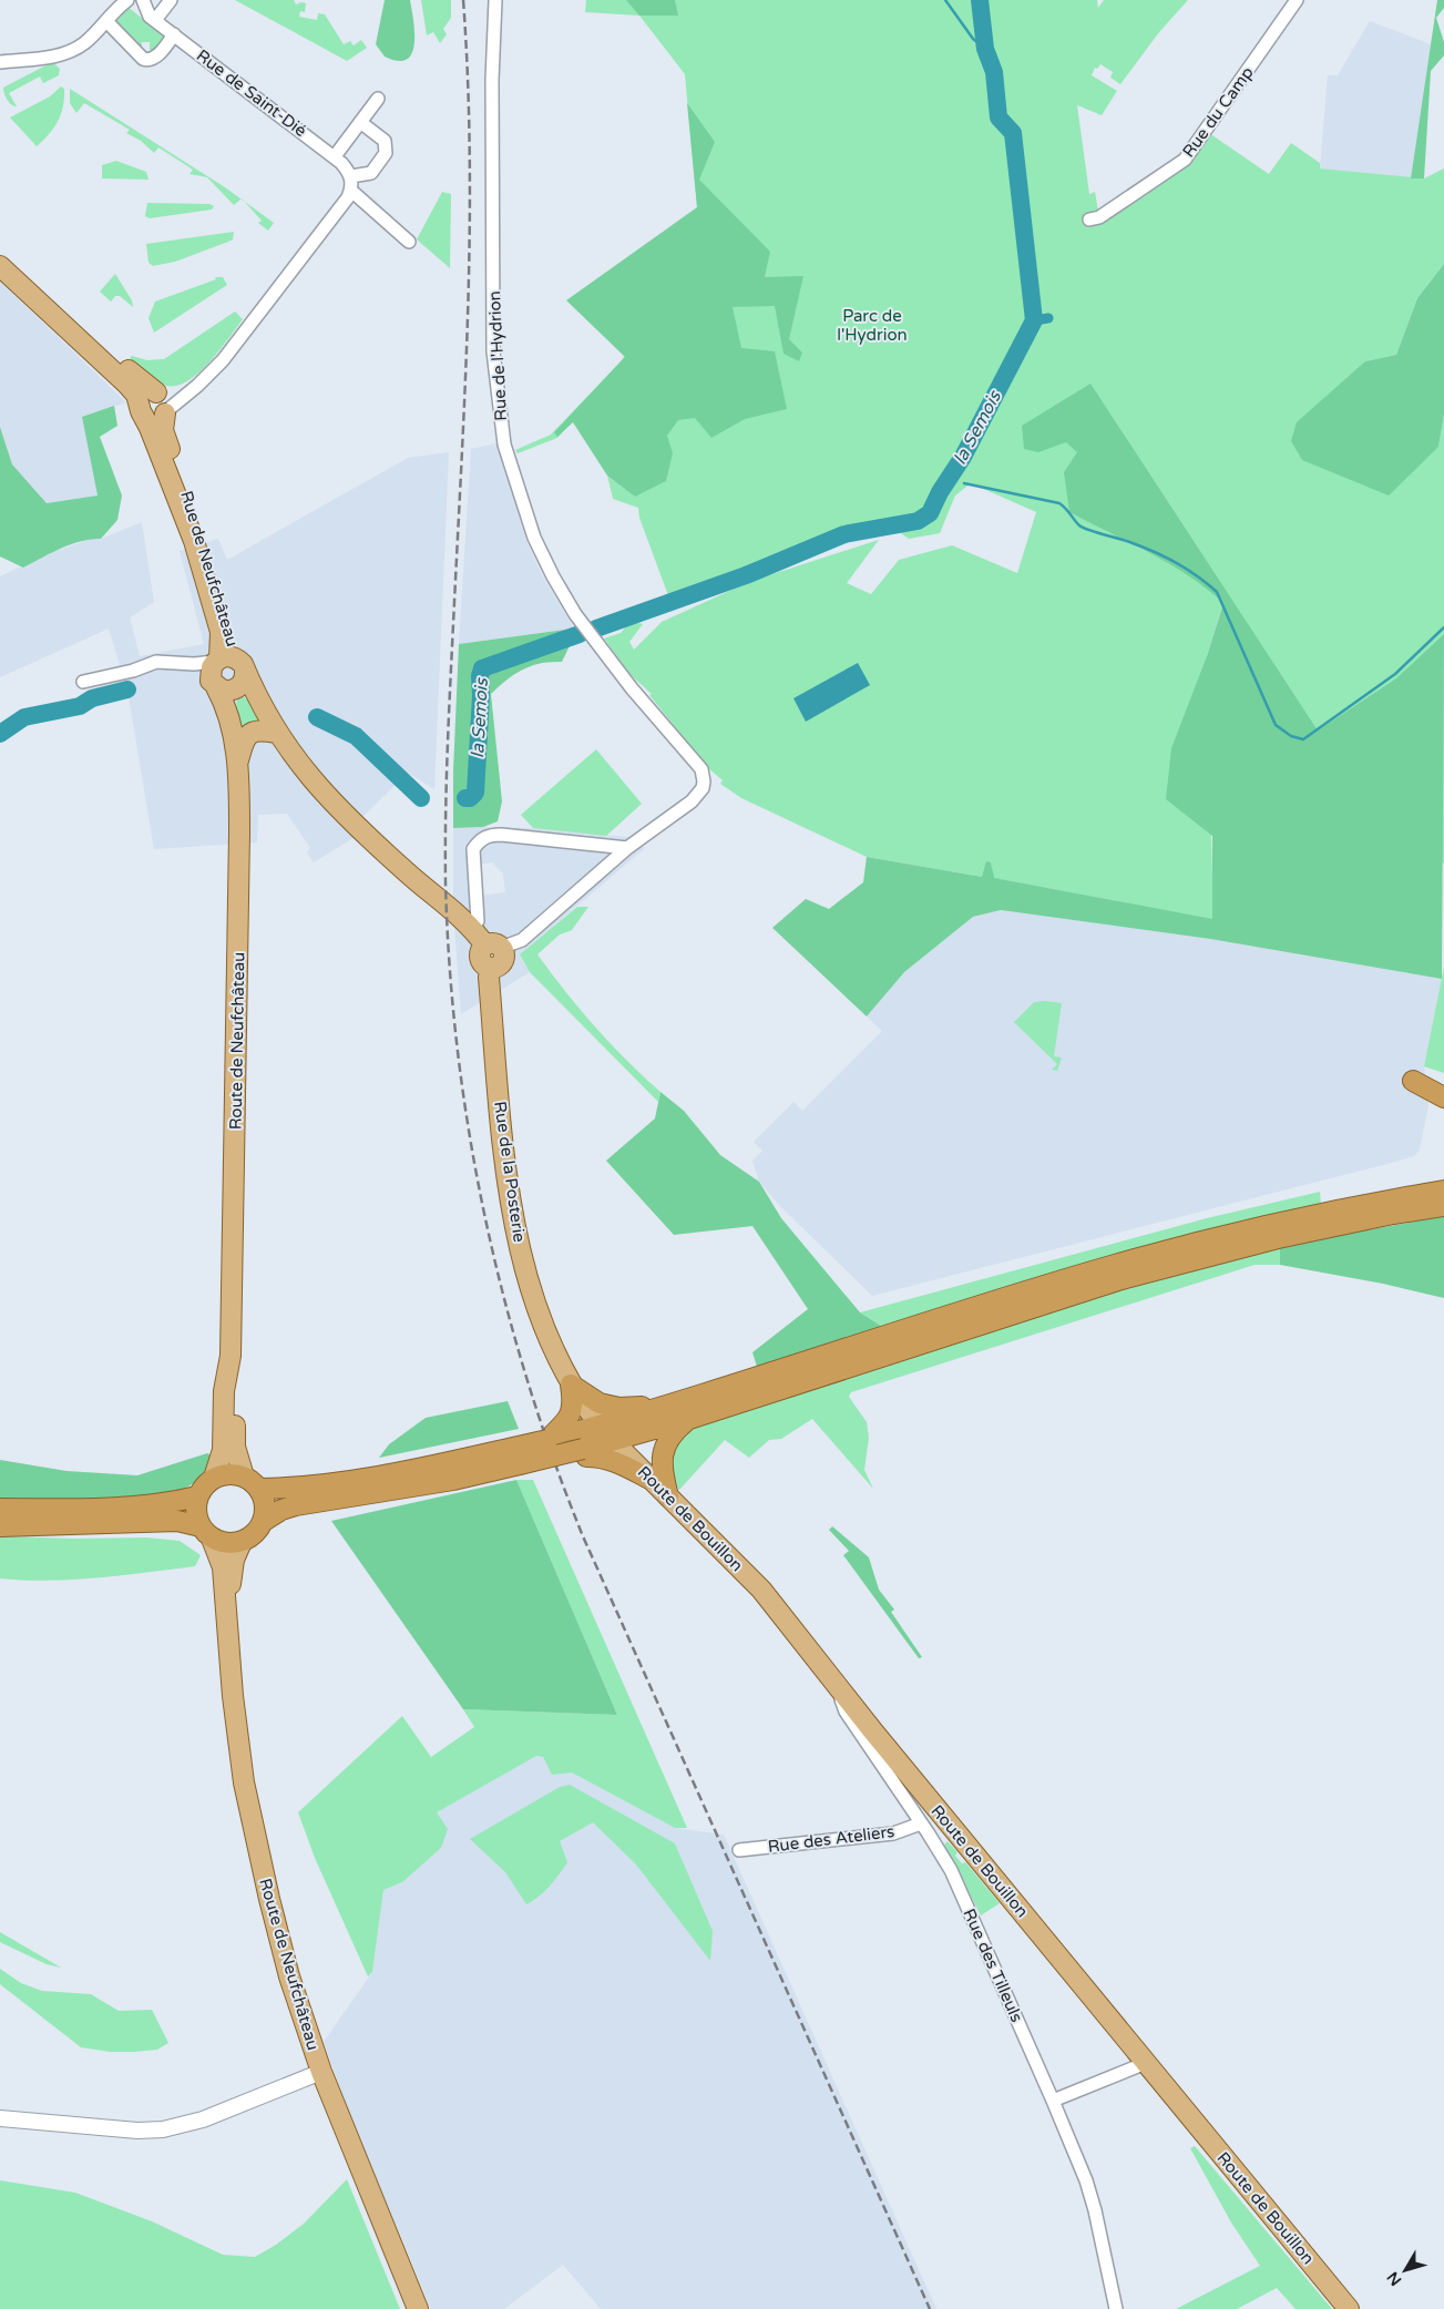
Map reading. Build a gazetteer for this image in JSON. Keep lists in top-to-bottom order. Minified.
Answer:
{"streets":{"main road":["Rue de Neufchâteau","Route de Neufchâteau","Rue de la Posterie","Route de Bouillon"],"street":["Rue de Saint-Dié","Rue du Camp","Rue de l'Hydrion","Rue des Ateliers","Rue des Tilleuls"]},"crossings":[["Rue de l'Hydrion","Rue de la Posterie"],["Rue de Neufchâteau","Route de Neufchâteau"],["Rue de la Posterie","Route de Bouillon"],["Route de Bouillon","Rue des Tilleuls"],["Rue des Ateliers","Rue des Tilleuls"]],"water":["la Semois"],"parks":["Parc de l'Hydrion"],"north":"bottom left"}
